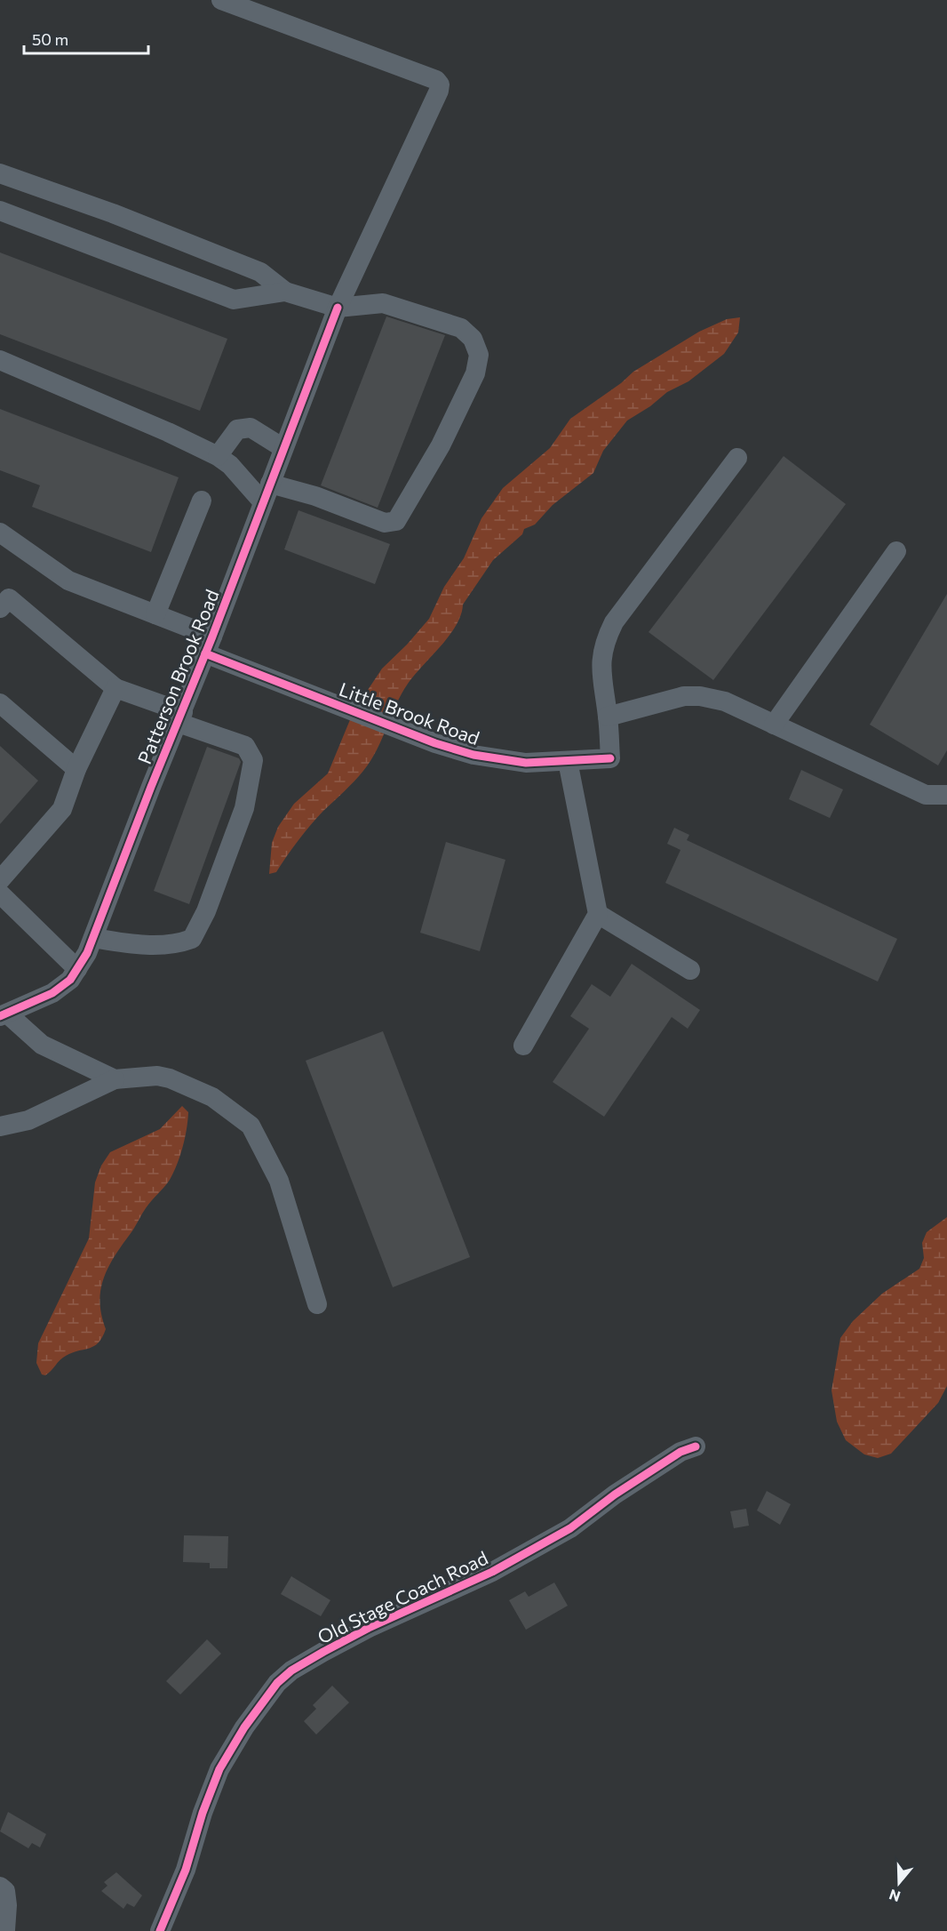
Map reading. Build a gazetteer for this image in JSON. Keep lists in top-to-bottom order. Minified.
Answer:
{"streets":{"street":["Patterson Brook Road","Little Brook Road","Old Stage Coach Road"]},"crossings":[["Patterson Brook Road","Little Brook Road"]],"scale_bar":"50 m","north":"bottom"}
